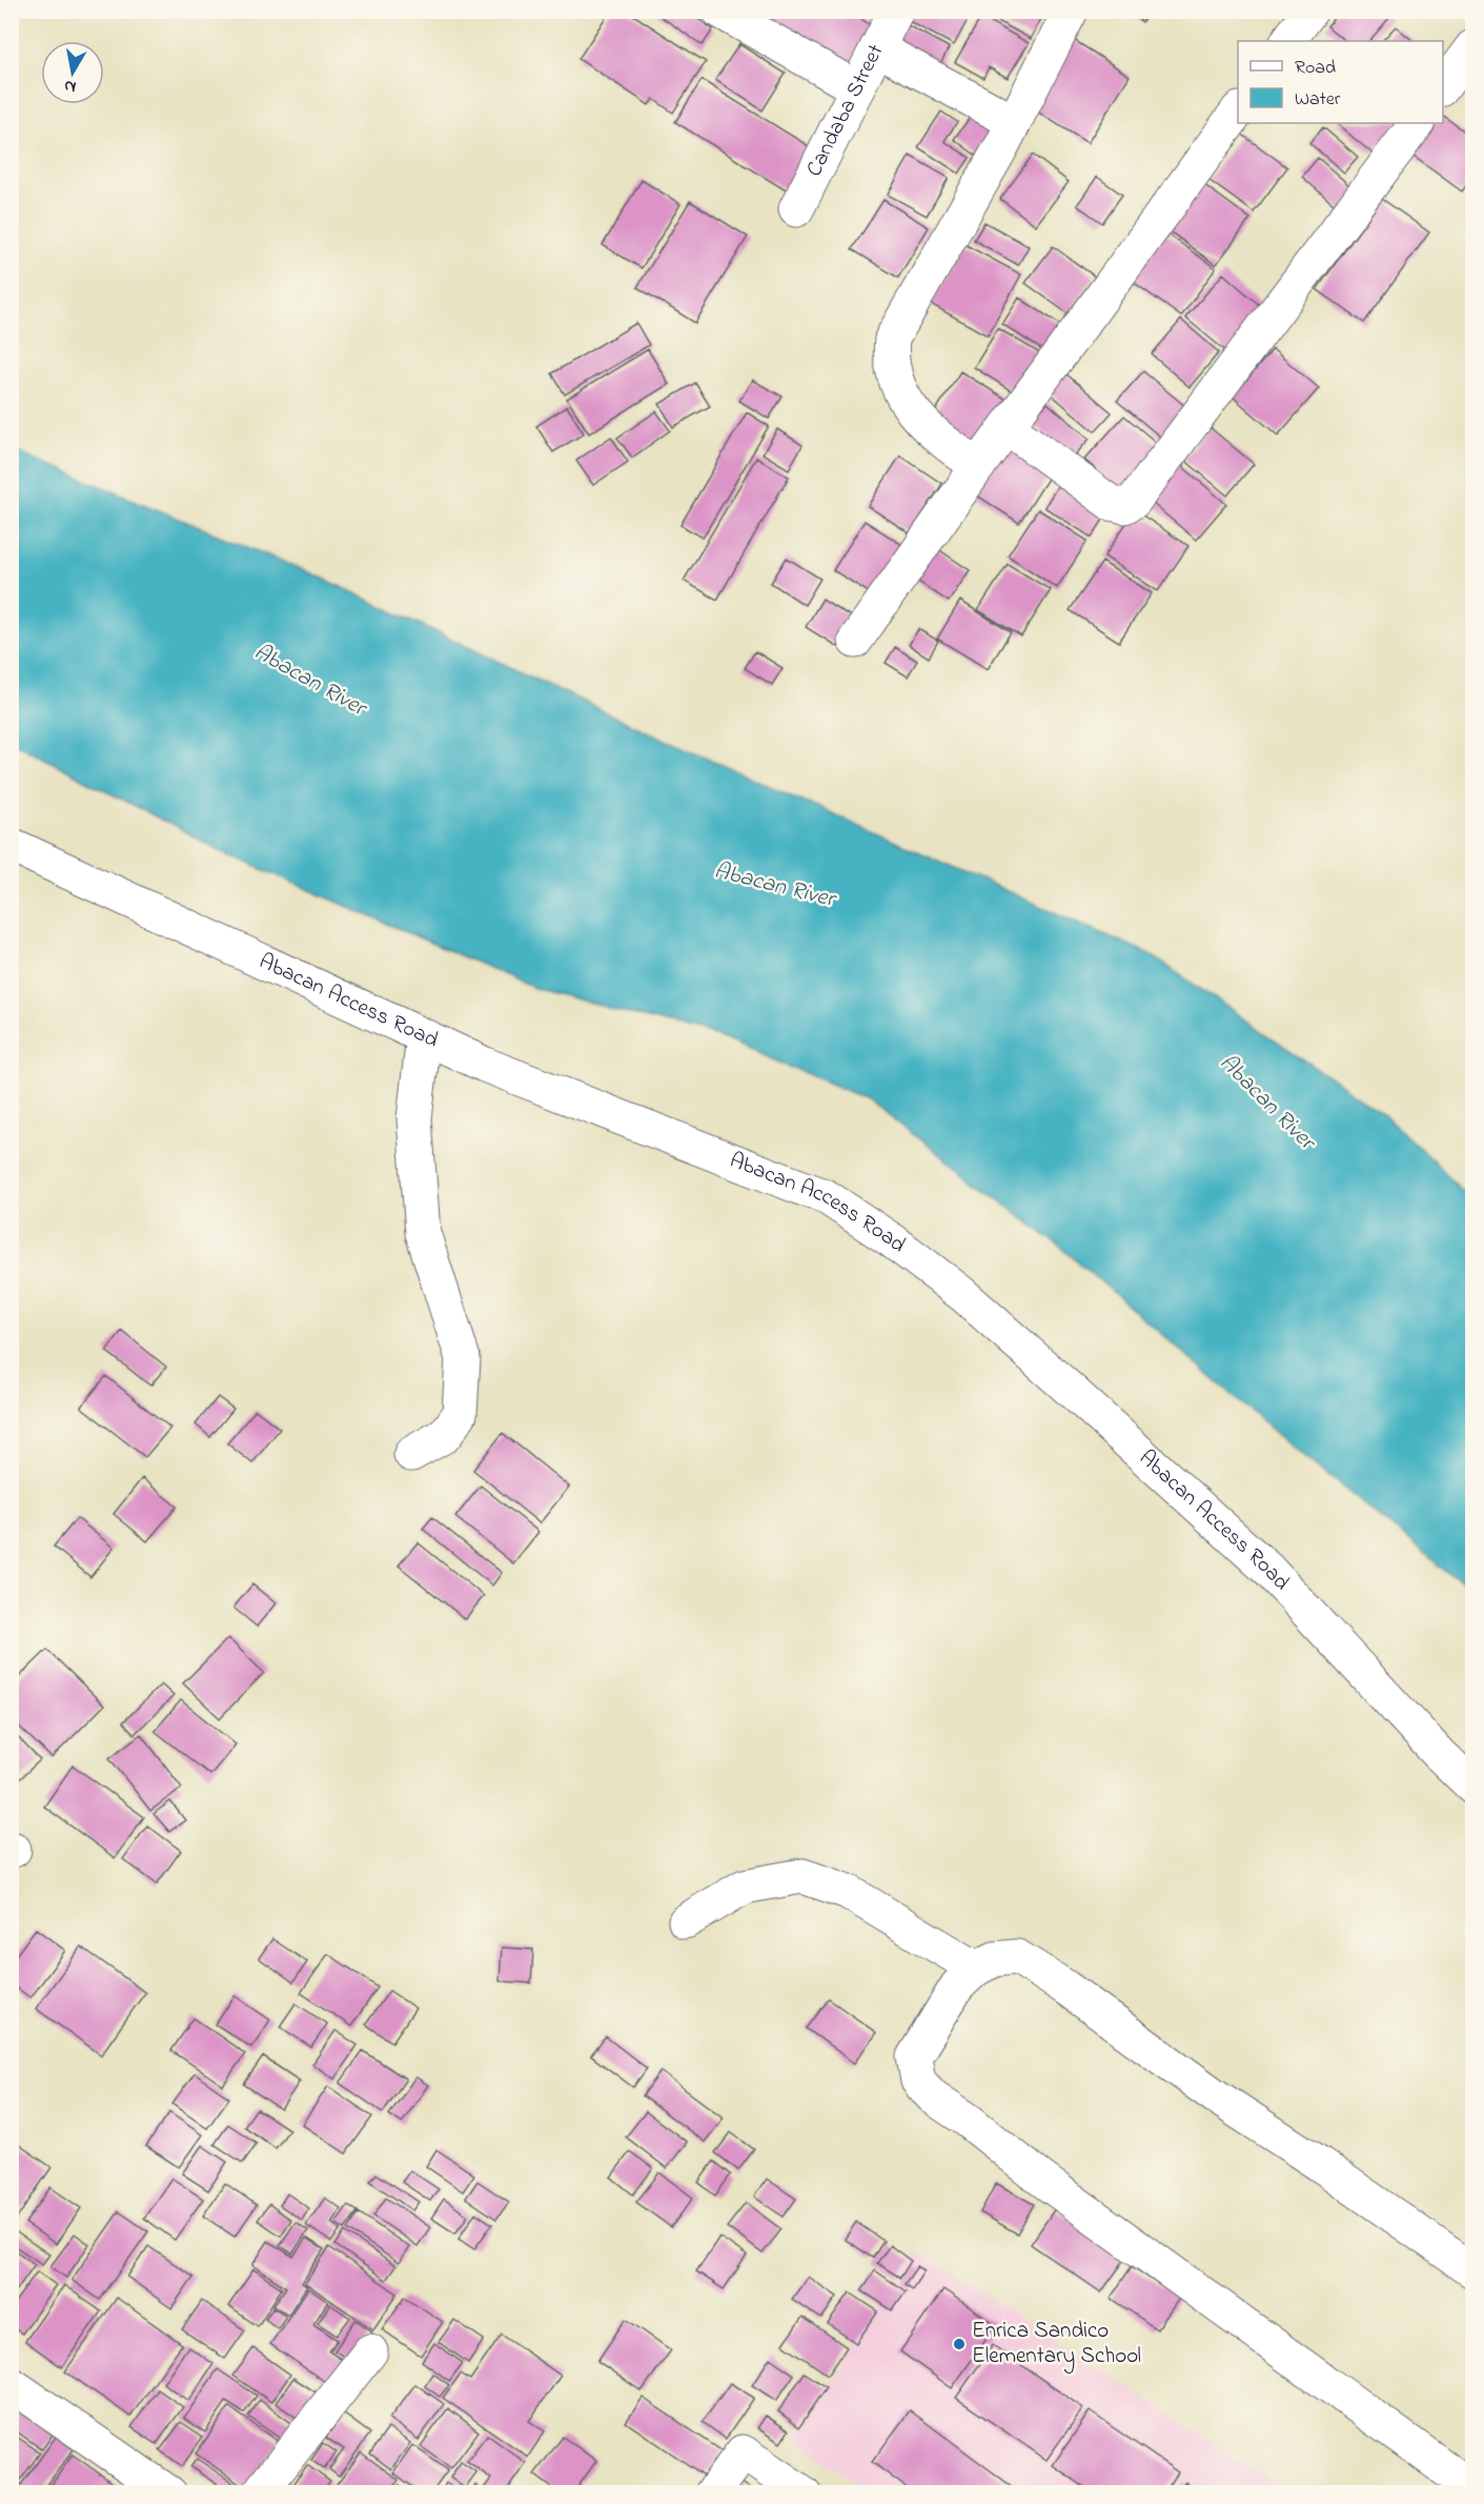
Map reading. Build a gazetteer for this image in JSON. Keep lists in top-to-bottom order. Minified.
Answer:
{"streets":{"street":["Candaba Street","Abacan Access Road"]},"water":["Abacan River"],"places":["Enrica Sandico Elementary School"],"legend":["Road","Water"],"north":"bottom"}
